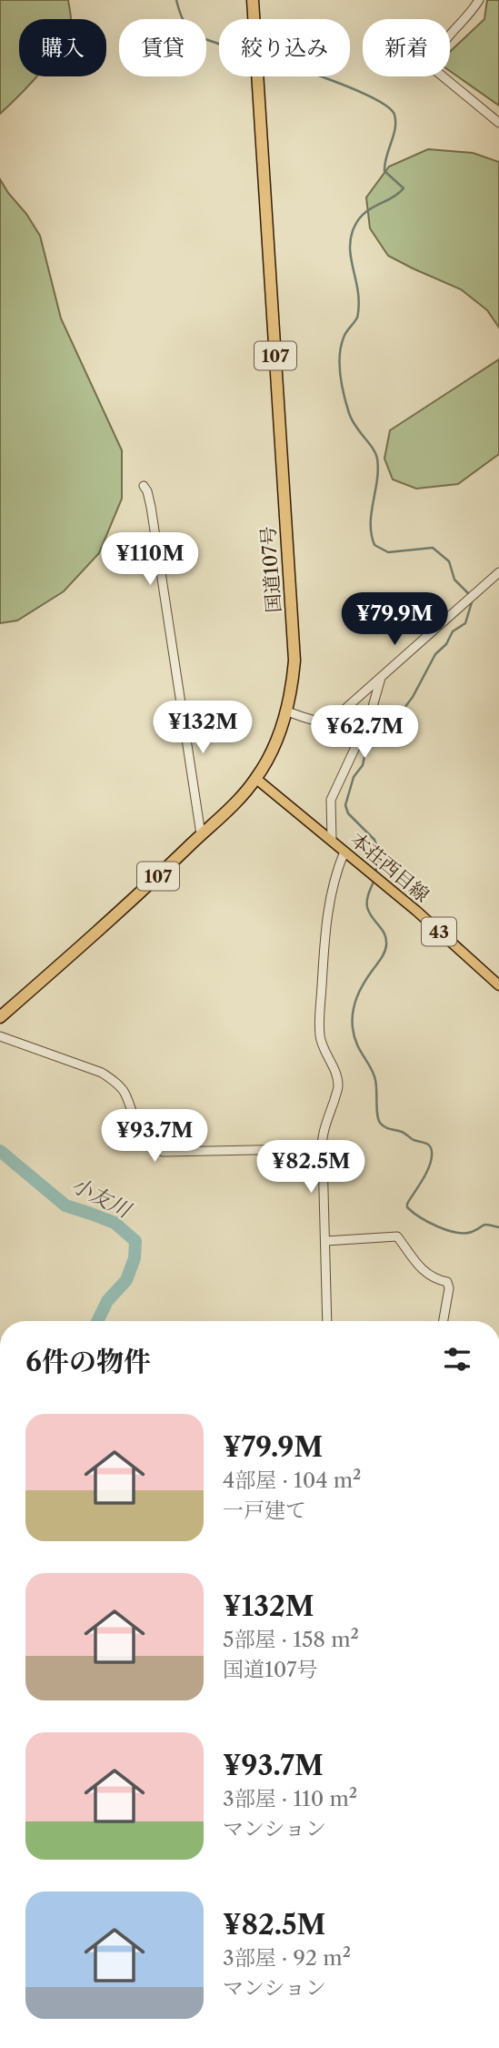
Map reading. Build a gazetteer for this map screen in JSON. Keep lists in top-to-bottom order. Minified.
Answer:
{"streets":{"highway":["107","国道107号"],"main road":["本荘西目線","43"]},"crossings":[["国道107号","本荘西目線"]],"water":["小友川"],"page":{"chip":["購入","賃貸","絞り込み","新着"],"price":["¥110M","¥79.9M","¥132M","¥62.7M","¥93.7M","¥82.5M"],"heading":"6件の物件","list":[{"name":"¥79.9M","note":"4部屋 · 104 m² · 一戸建て"},{"name":"¥132M","note":"5部屋 · 158 m² · 国道107号"},{"name":"¥93.7M","note":"3部屋 · 110 m² · マンション"},{"name":"¥82.5M","note":"3部屋 · 92 m² · マンション"}]}}
